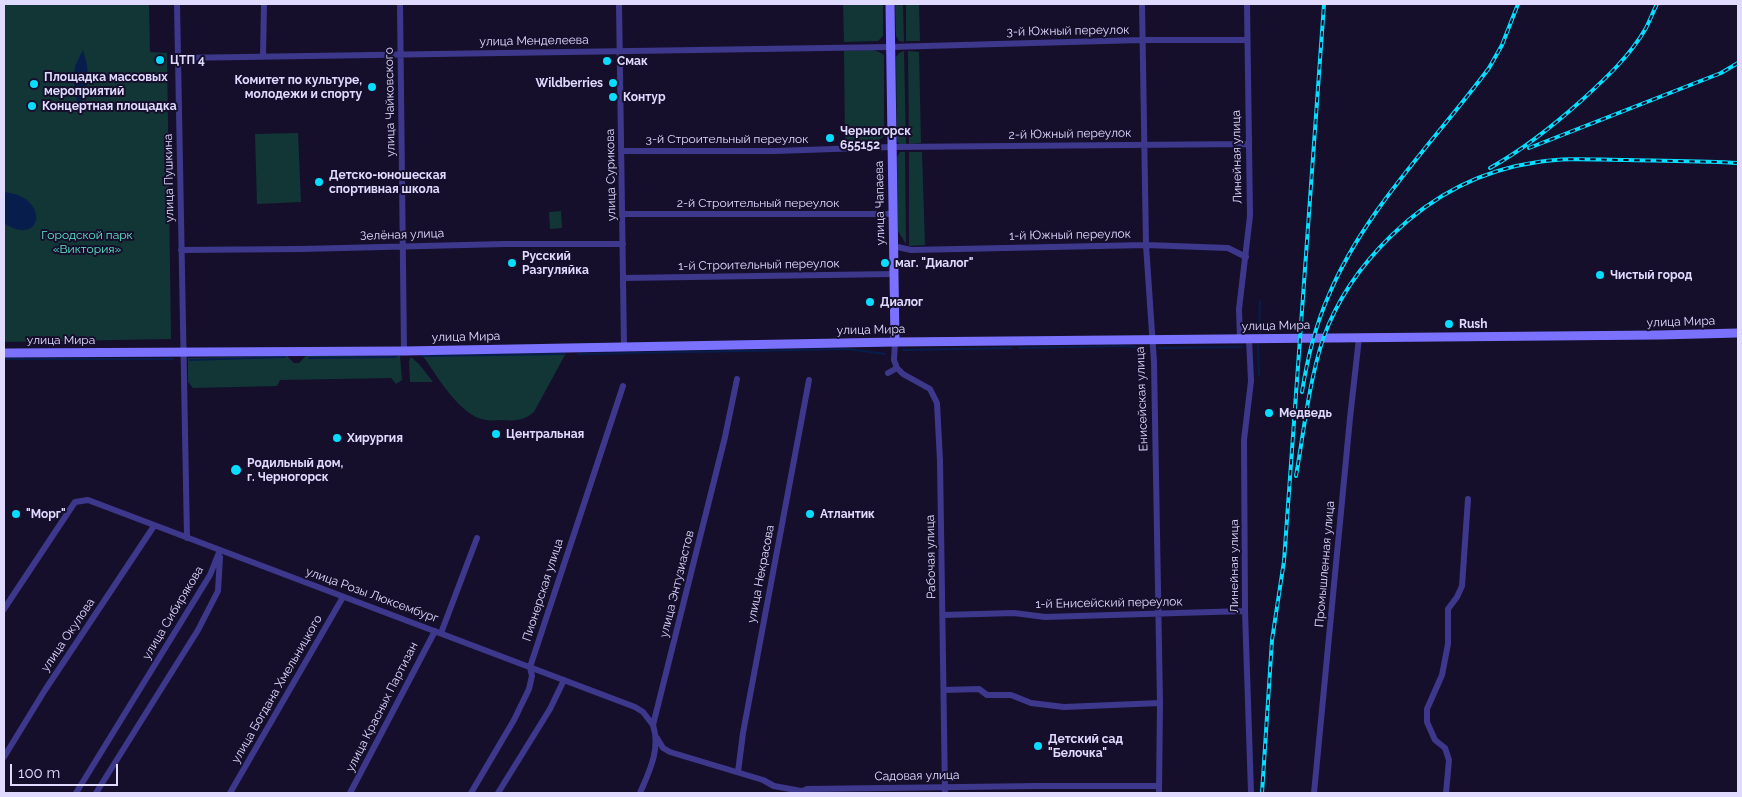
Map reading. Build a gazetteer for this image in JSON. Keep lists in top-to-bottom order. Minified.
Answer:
{"streets":{"main road":["улица Чапаева","улица Мира"],"street":["3-й Южный переулок","улица Менделеева","улица Чайковского","2-й Южный переулок","3-й Строительный переулок","Линейная улица","улица Сурикова","улица Пушкина","2-й Строительный переулок","Зелёная улица","1-й Южный переулок","1-й Строительный переулок","Енисейская улица","Рабочая улица","Промышленная улица","улица Некрасова","улица Энтузиастов","Пионерская улица","улица Розы Люксембург","1-й Енисейский переулок","улица Сибирякова","улица Окулова","улица Богдана Хмельницкого","улица Красных Партизан","Садовая улица"]},"crossings":[["3-й Южный переулок","улица Менделеева"],["3-й Южный переулок","Линейная улица"],["3-й Южный переулок","улица Чапаева"],["3-й Южный переулок","Енисейская улица"],["улица Менделеева","улица Чайковского"],["улица Менделеева","улица Сурикова"],["улица Менделеева","улица Пушкина"],["улица Менделеева","улица Чапаева"],["улица Чайковского","Зелёная улица"],["улица Чайковского","улица Мира"],["2-й Южный переулок","3-й Строительный переулок"],["2-й Южный переулок","Линейная улица"],["2-й Южный переулок","улица Чапаева"],["2-й Южный переулок","Енисейская улица"],["3-й Строительный переулок","улица Сурикова"],["3-й Строительный переулок","улица Чапаева"],["Линейная улица","1-й Южный переулок"],["Линейная улица","улица Мира"],["Линейная улица","1-й Енисейский переулок"],["улица Сурикова","2-й Строительный переулок"],["улица Сурикова","Зелёная улица"],["улица Сурикова","1-й Строительный переулок"],["улица Сурикова","улица Мира"],["улица Пушкина","Зелёная улица"],["улица Пушкина","улица Мира"],["улица Пушкина","улица Розы Люксембург"],["2-й Строительный переулок","улица Чапаева"],["улица Чапаева","1-й Южный переулок"],["улица Чапаева","1-й Строительный переулок"],["улица Чапаева","улица Мира"],["1-й Южный переулок","Енисейская улица"],["улица Мира","Енисейская улица"],["улица Мира","Промышленная улица"],["Енисейская улица","1-й Енисейский переулок"],["Енисейская улица","Садовая улица"],["Рабочая улица","1-й Енисейский переулок"],["Рабочая улица","Садовая улица"],["улица Энтузиастов","улица Розы Люксембург"],["Пионерская улица","улица Розы Люксембург"],["улица Розы Люксембург","улица Сибирякова"],["улица Розы Люксембург","улица Окулова"],["улица Розы Люксембург","улица Богдана Хмельницкого"],["улица Розы Люксембург","улица Красных Партизан"]],"parks":["Городской парк «Виктория»"],"places":["ЦТП 4","Смак","Wildberries","Площадка массовых мероприятий","Комитет по культуре, молодежи и спорту","Контур","Концертная площадка","Черногорск 655152","Детско-юношеская спортивная школа","Русский Разгуляйка","маг. \"Диалог\"","Чистый город","Диалог","Rush","Медведь","Центральная","Хирургия","Родильный дом, г. Черногорск","\"Морг\"","Атлантик","Детский сад \"Белочка\""],"scale_bar":"100 m"}
